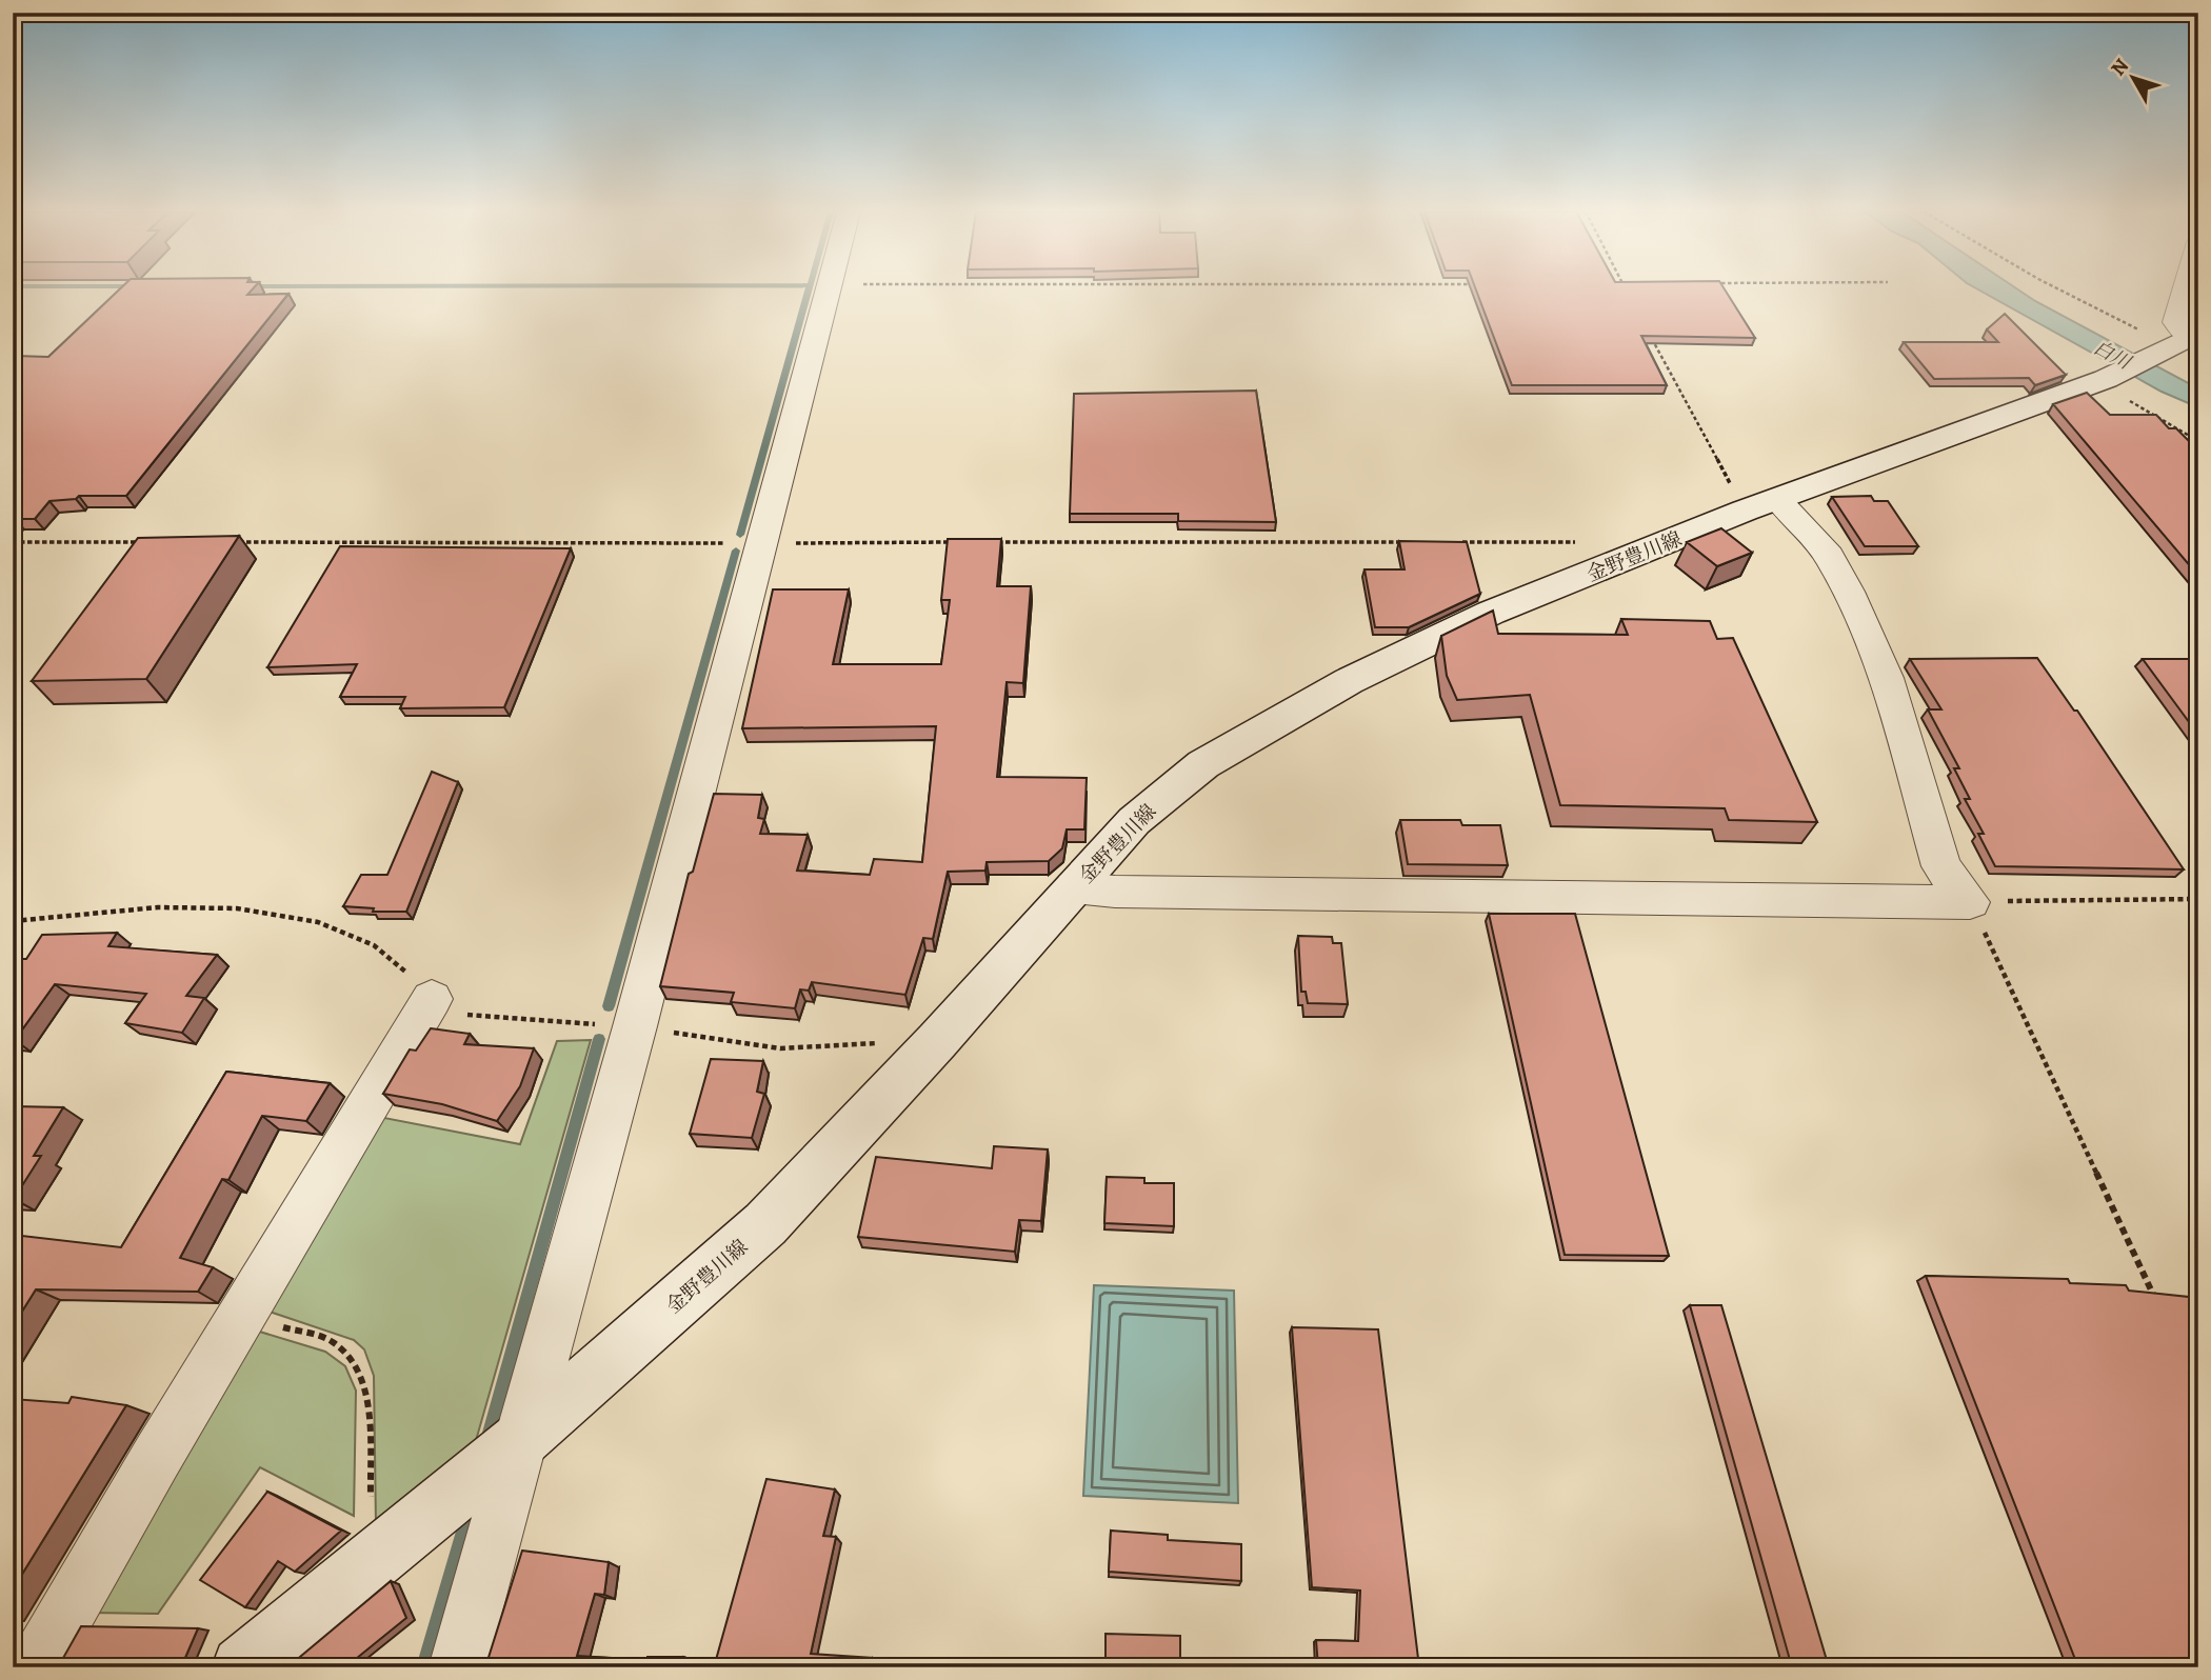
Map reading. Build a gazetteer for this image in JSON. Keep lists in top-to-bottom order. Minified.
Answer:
{"streets":{"main road":["金野豊川線"]},"water":["白川"],"north":"top left"}
